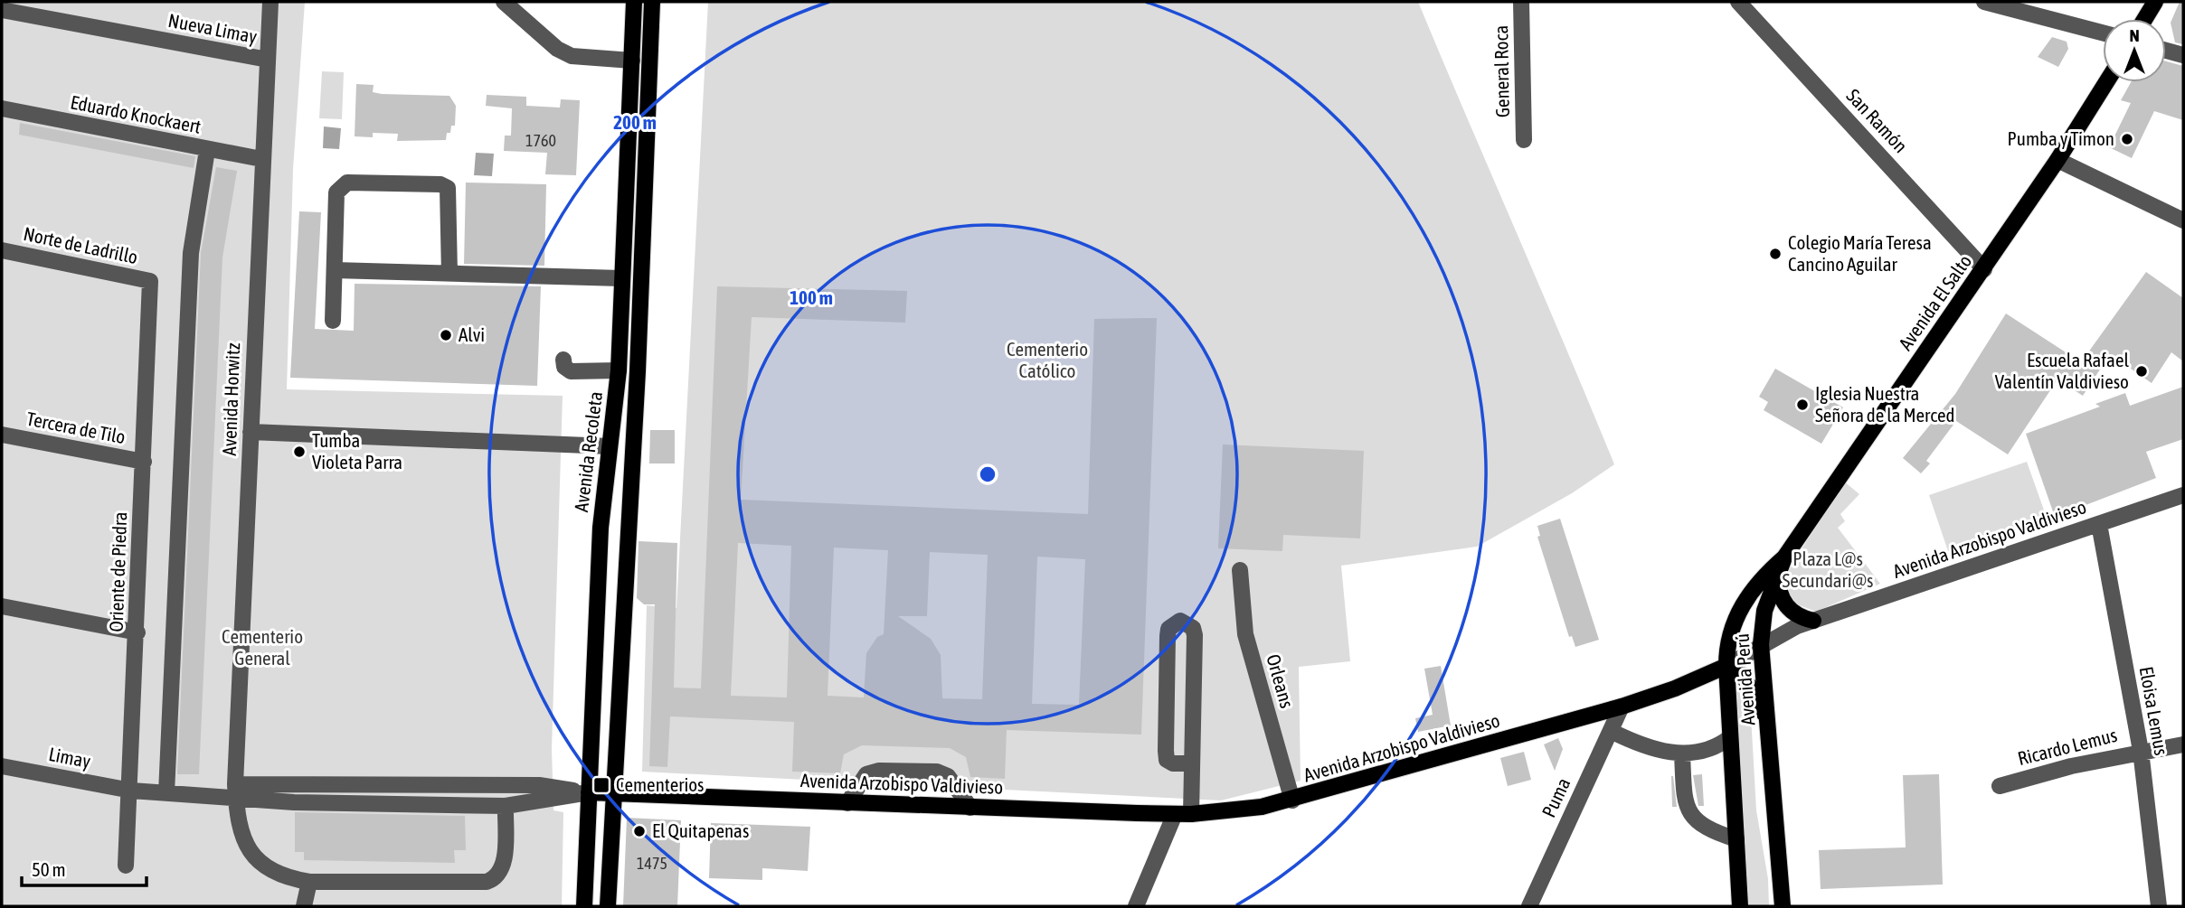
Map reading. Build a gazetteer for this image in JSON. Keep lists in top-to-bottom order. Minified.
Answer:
{"streets":{"main road":["Avenida El Salto","Avenida Recoleta","Avenida Arzobispo Valdivieso","Avenida Perú"],"street":["Nueva Limay","General Roca","Eduardo Knockaert","San Ramón","Norte de Ladrillo","Avenida Horwitz","Tercera de Tilo","Oriente de Piedra","Orleans","Eloisa Lemus","Ricardo Lemus","Limay","Puma"]},"crossings":[["Nueva Limay","Avenida Horwitz"],["Eduardo Knockaert","Avenida Horwitz"],["San Ramón","Avenida El Salto"],["Norte de Ladrillo","Oriente de Piedra"],["Avenida El Salto","Avenida Perú"],["Tercera de Tilo","Oriente de Piedra"],["Avenida Recoleta","Avenida Arzobispo Valdivieso"],["Avenida Arzobispo Valdivieso","Avenida Perú"],["Avenida Arzobispo Valdivieso","Orleans"],["Avenida Arzobispo Valdivieso","Eloisa Lemus"],["Avenida Arzobispo Valdivieso","Puma"],["Oriente de Piedra","Limay"],["Eloisa Lemus","Ricardo Lemus"]],"parks":["Cementerio Católico","Plaza L@s Secundari@s","Cementerio General"],"places":{"other":["Pumba y Timon","Colegio María Teresa Cancino Aguilar","Alvi","Escuela Rafael Valentín Valdivieso","Iglesia Nuestra Señora de la Merced","Tumba Violeta Parra","El Quitapenas"],"transit":["Cementerios"]},"house_numbers":["1760","1475"],"scale_bar":"50 m","north":"top","rings":["200 m","100 m"]}
